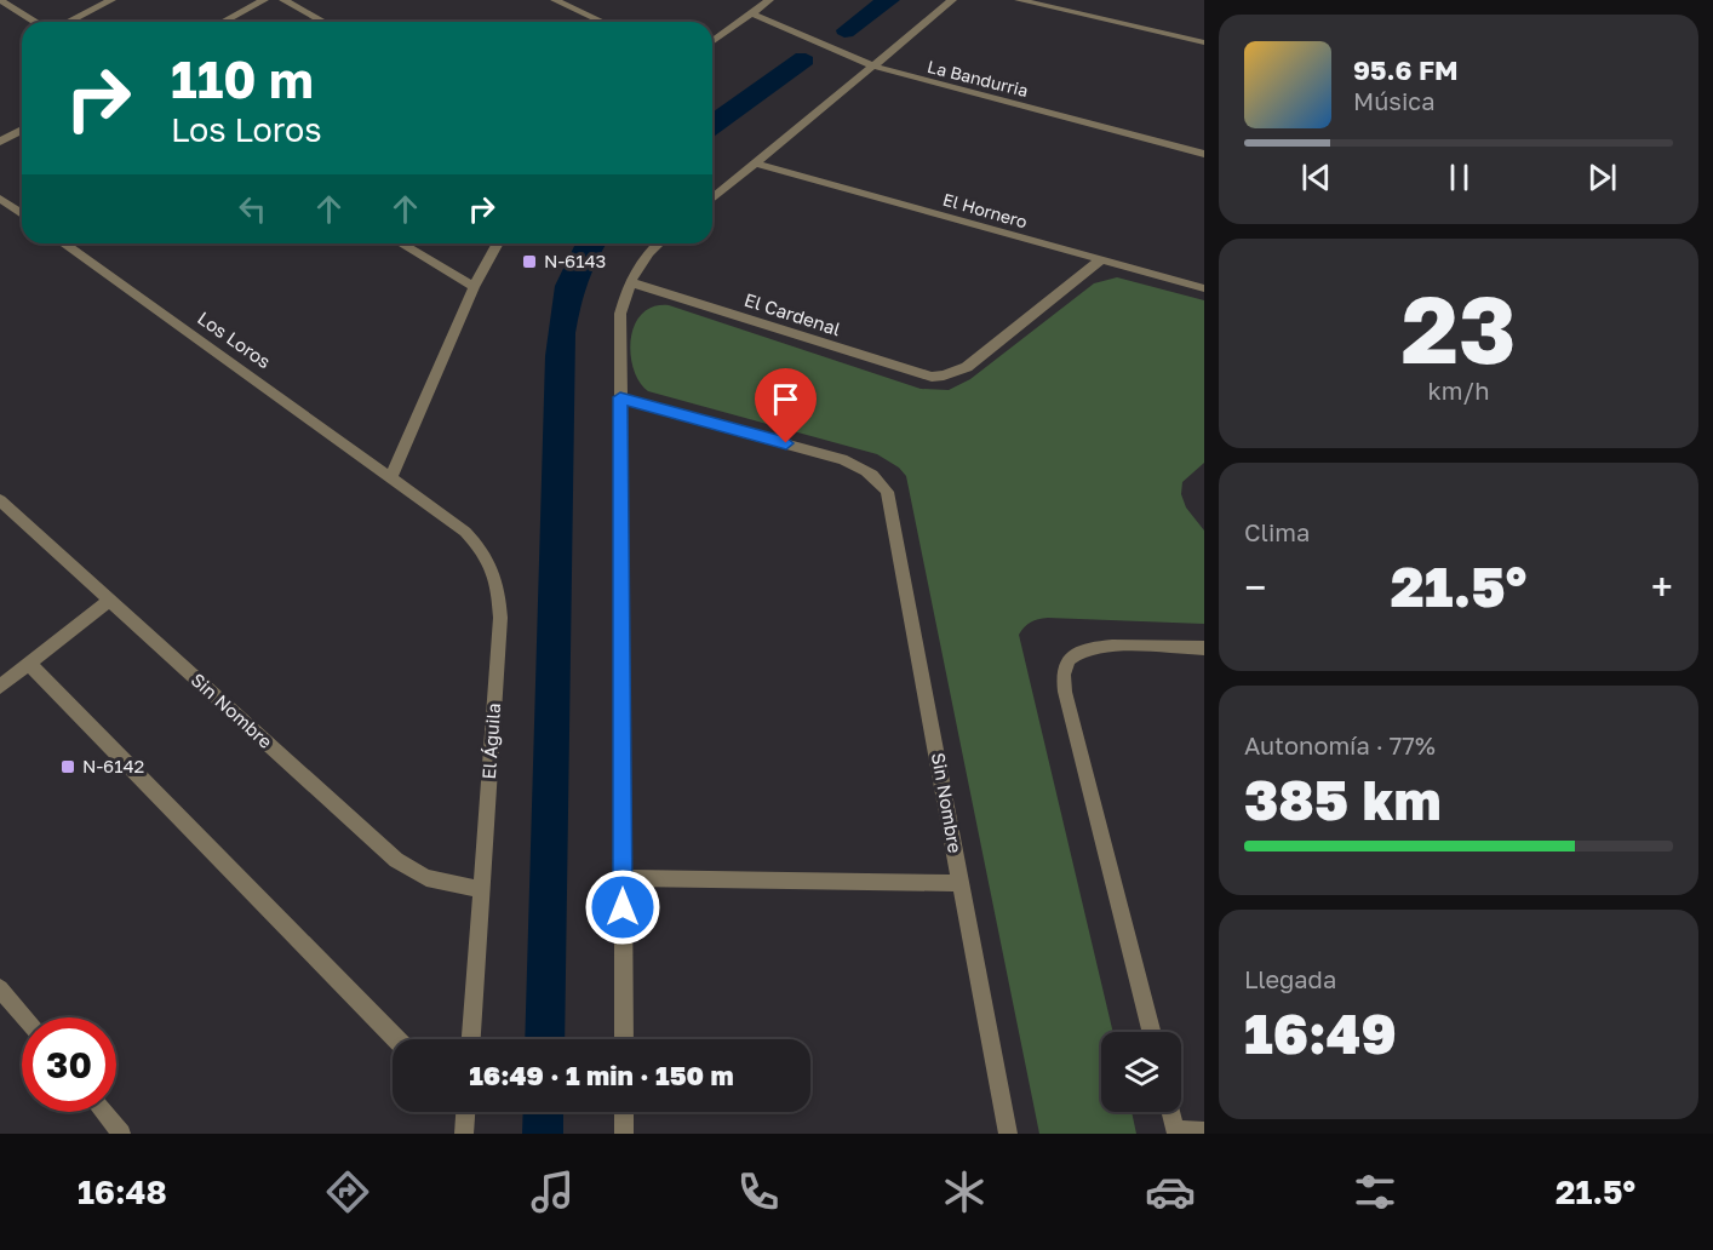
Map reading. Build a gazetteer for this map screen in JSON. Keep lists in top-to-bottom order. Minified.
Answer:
{"streets":{"street":["La Bandurria","El Hornero","El Cardenal","Los Loros","Sin Nombre","El Águila"]},"crossings":[["El Hornero","El Cardenal"],["Los Loros","El Águila"],["Sin Nombre","El Águila"]],"places":{"transit":["N-6143","N-6142"]},"page":{"turn":["110 m","Los Loros"],"song":["95.6 FM","Música"],"tile":[["23","km/h"],"Clima",["Autonomía · 77%","385 km"],["Llegada","16:49"]],"heat":["−","21.5°","+"],"limit":"30","trip":"16:49 · 1 min · 150 m","tabs":["16:48","21.5°"]}}
